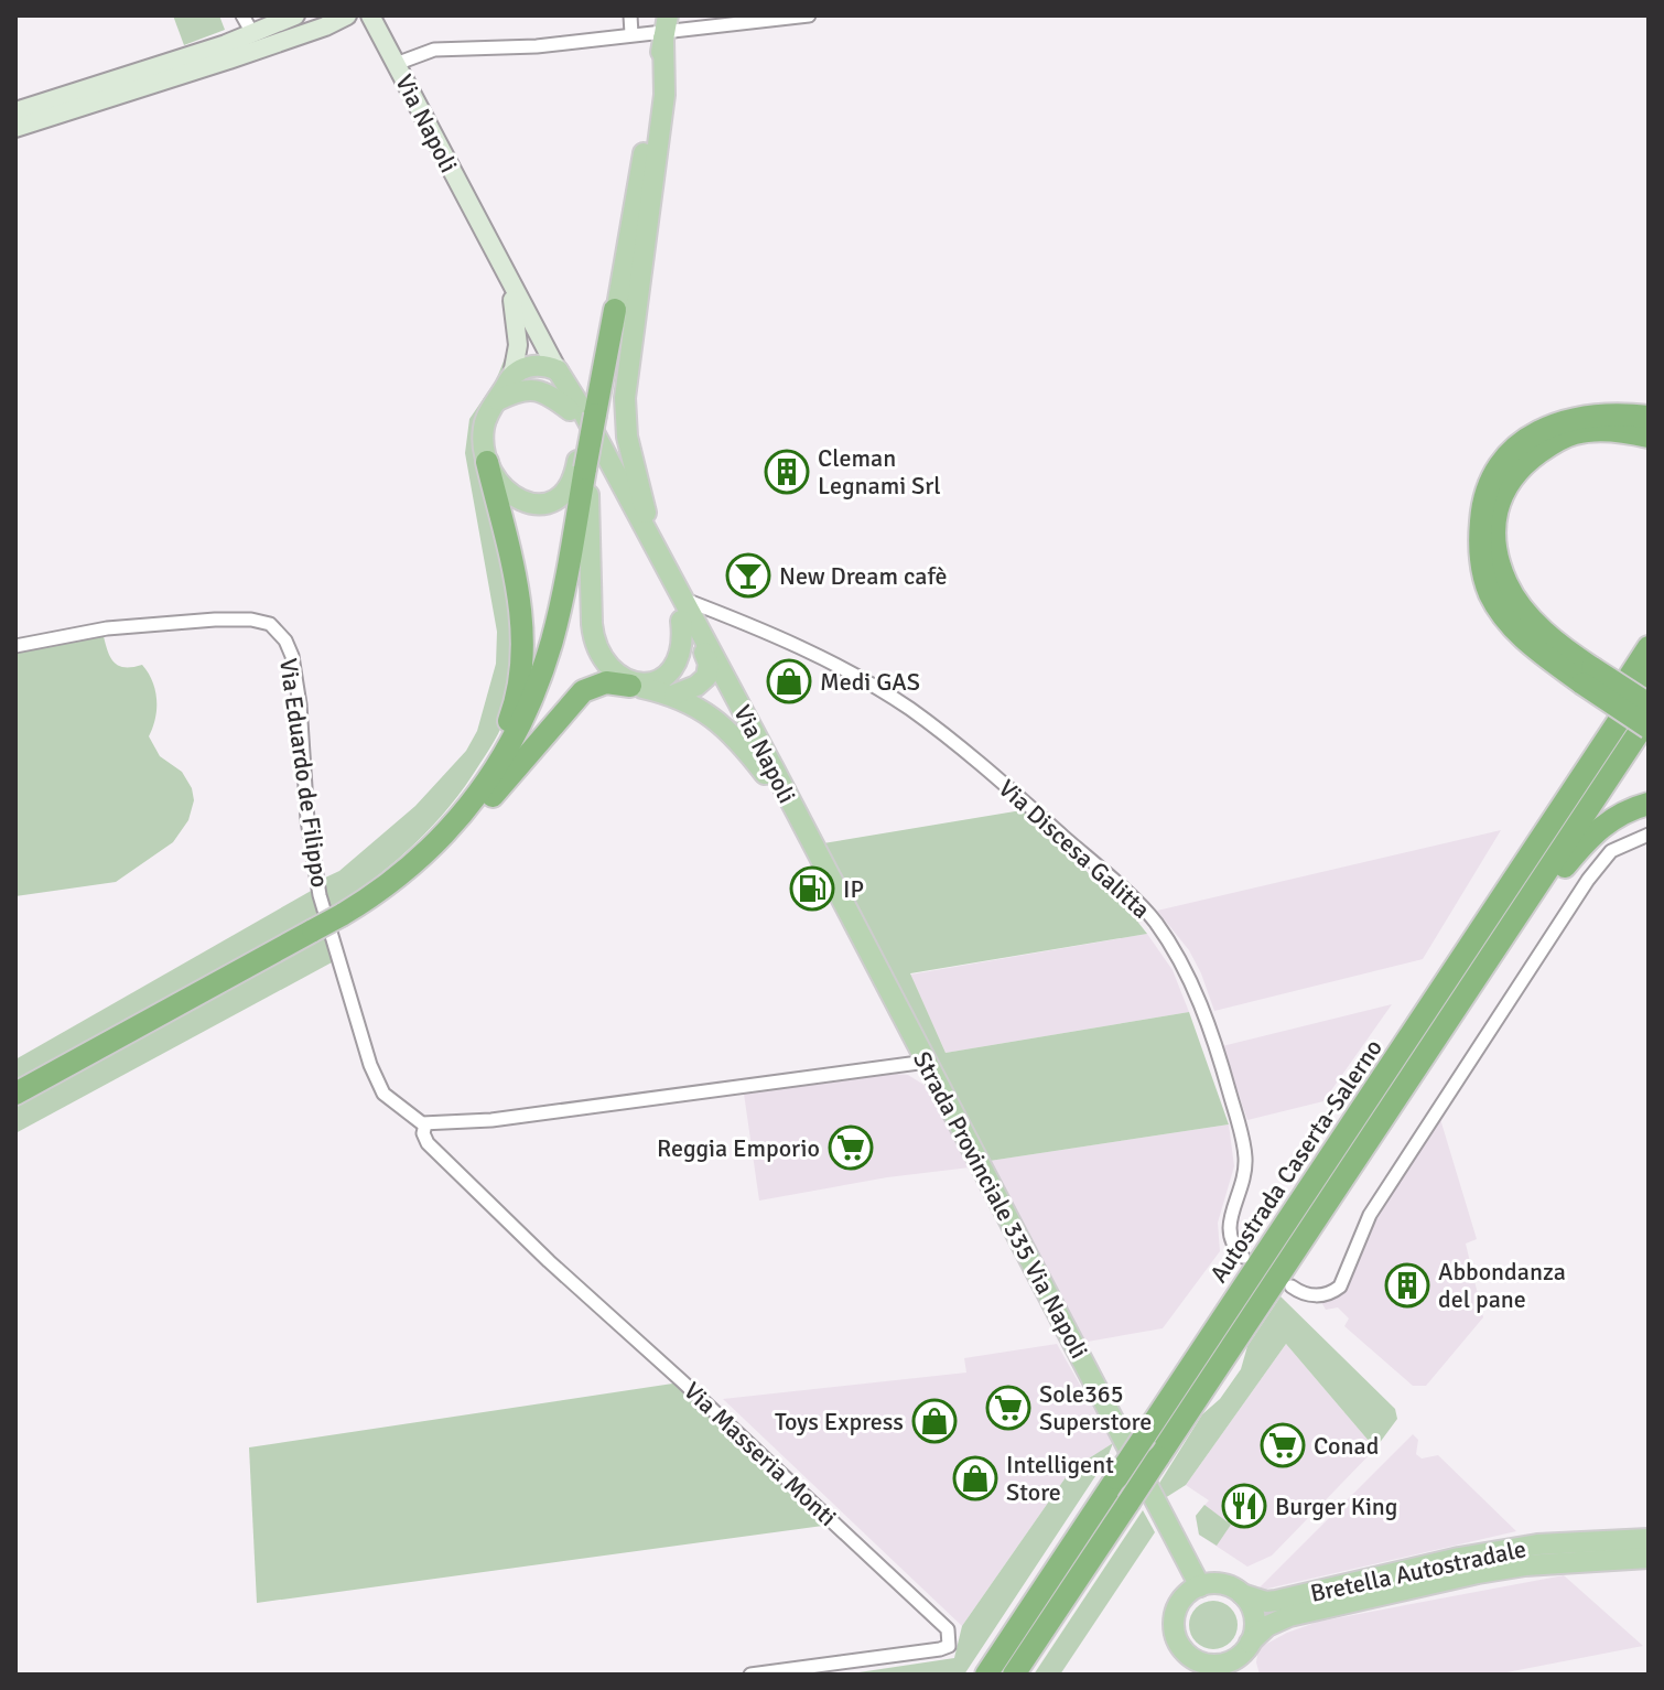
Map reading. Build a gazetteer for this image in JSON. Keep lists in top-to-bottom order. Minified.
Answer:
{"streets":{"highway":["Autostrada Caserta-Salerno"],"main road":["Via Napoli","Strada Provinciale 335 Via Napoli","Bretella Autostradale"],"street":["Via Eduardo de Filippo","Via Discesa Galitta","Via Masseria Monti"]},"crossings":[["Via Napoli","Via Discesa Galitta"],["Via Napoli","Strada Provinciale 335 Via Napoli"],["Via Eduardo de Filippo","Via Masseria Monti"],["Strada Provinciale 335 Via Napoli","Bretella Autostradale"]],"places":{"building":["Cleman Legnami Srl","Abbondanza del pane"],"bar":["New Dream cafè"],"shop":["Medi GAS","Toys Express","Intelligent Store"],"fuel station":["IP"],"supermarket":["Reggia Emporio","Sole365 Superstore","Conad"],"restaurant":["Burger King"]}}
